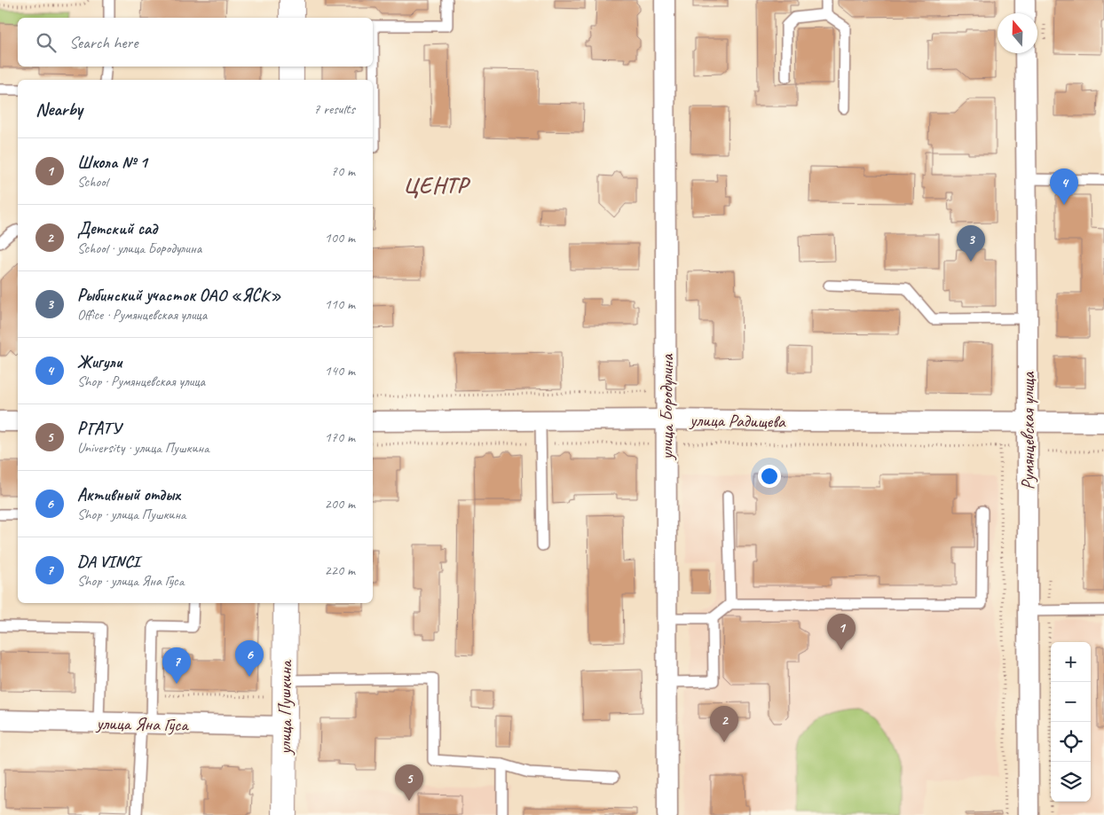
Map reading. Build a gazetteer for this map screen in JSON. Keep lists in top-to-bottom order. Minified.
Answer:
{"streets":{"street":["улица Бородулина","улица Радищева","Румянцевская улица","улица Пушкина","улица Яна Гуса"]},"crossings":[["улица Бородулина","улица Радищева"],["улица Радищева","Румянцевская улица"],["улица Пушкина","улица Яна Гуса"]],"districts":["ЦЕНТР"],"north":"top","page":{"search":"Search here","heading":["Nearby","7 results"],"list":[{"mark":"1","name":"Школа № 1","note":"School","value":"70 m"},{"mark":"2","name":"Детский сад","note":"School · улица Бородулина","value":"100 m"},{"mark":"3","name":"Рыбинский участок ОАО «ЯСК»","note":"Office · Румянцевская улица","value":"110 m"},{"mark":"4","name":"Жигули","note":"Shop · Румянцевская улица","value":"140 m"},{"mark":"5","name":"РГАТУ","note":"University · улица Пушкина","value":"170 m"},{"mark":"6","name":"Активный отдых","note":"Shop · улица Пушкина","value":"200 m"},{"mark":"7","name":"DA VINCI","note":"Shop · улица Яна Гуса","value":"220 m"}],"pins":["4","3","1","6","7","2","5"],"map_buttons":["+","−"]}}
